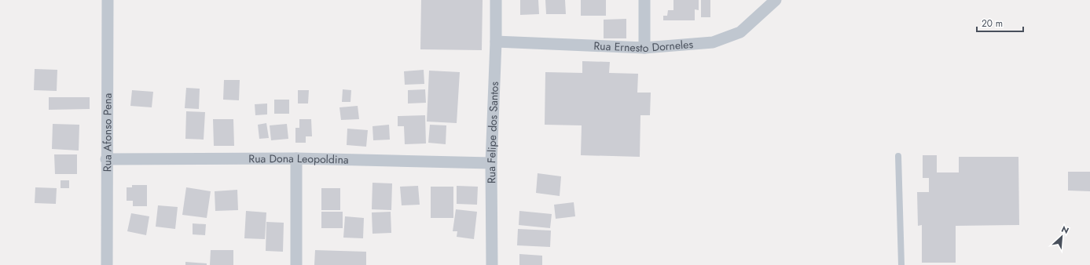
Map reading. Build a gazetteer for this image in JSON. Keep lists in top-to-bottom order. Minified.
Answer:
{"streets":{"street":["Rua Ernesto Dorneles","Rua Afonso Pena","Rua Felipe dos Santos","Rua Dona Leopoldina"]},"crossings":[["Rua Ernesto Dorneles","Rua Felipe dos Santos"],["Rua Afonso Pena","Rua Dona Leopoldina"],["Rua Felipe dos Santos","Rua Dona Leopoldina"]],"scale_bar":"20 m","north":"top right"}
